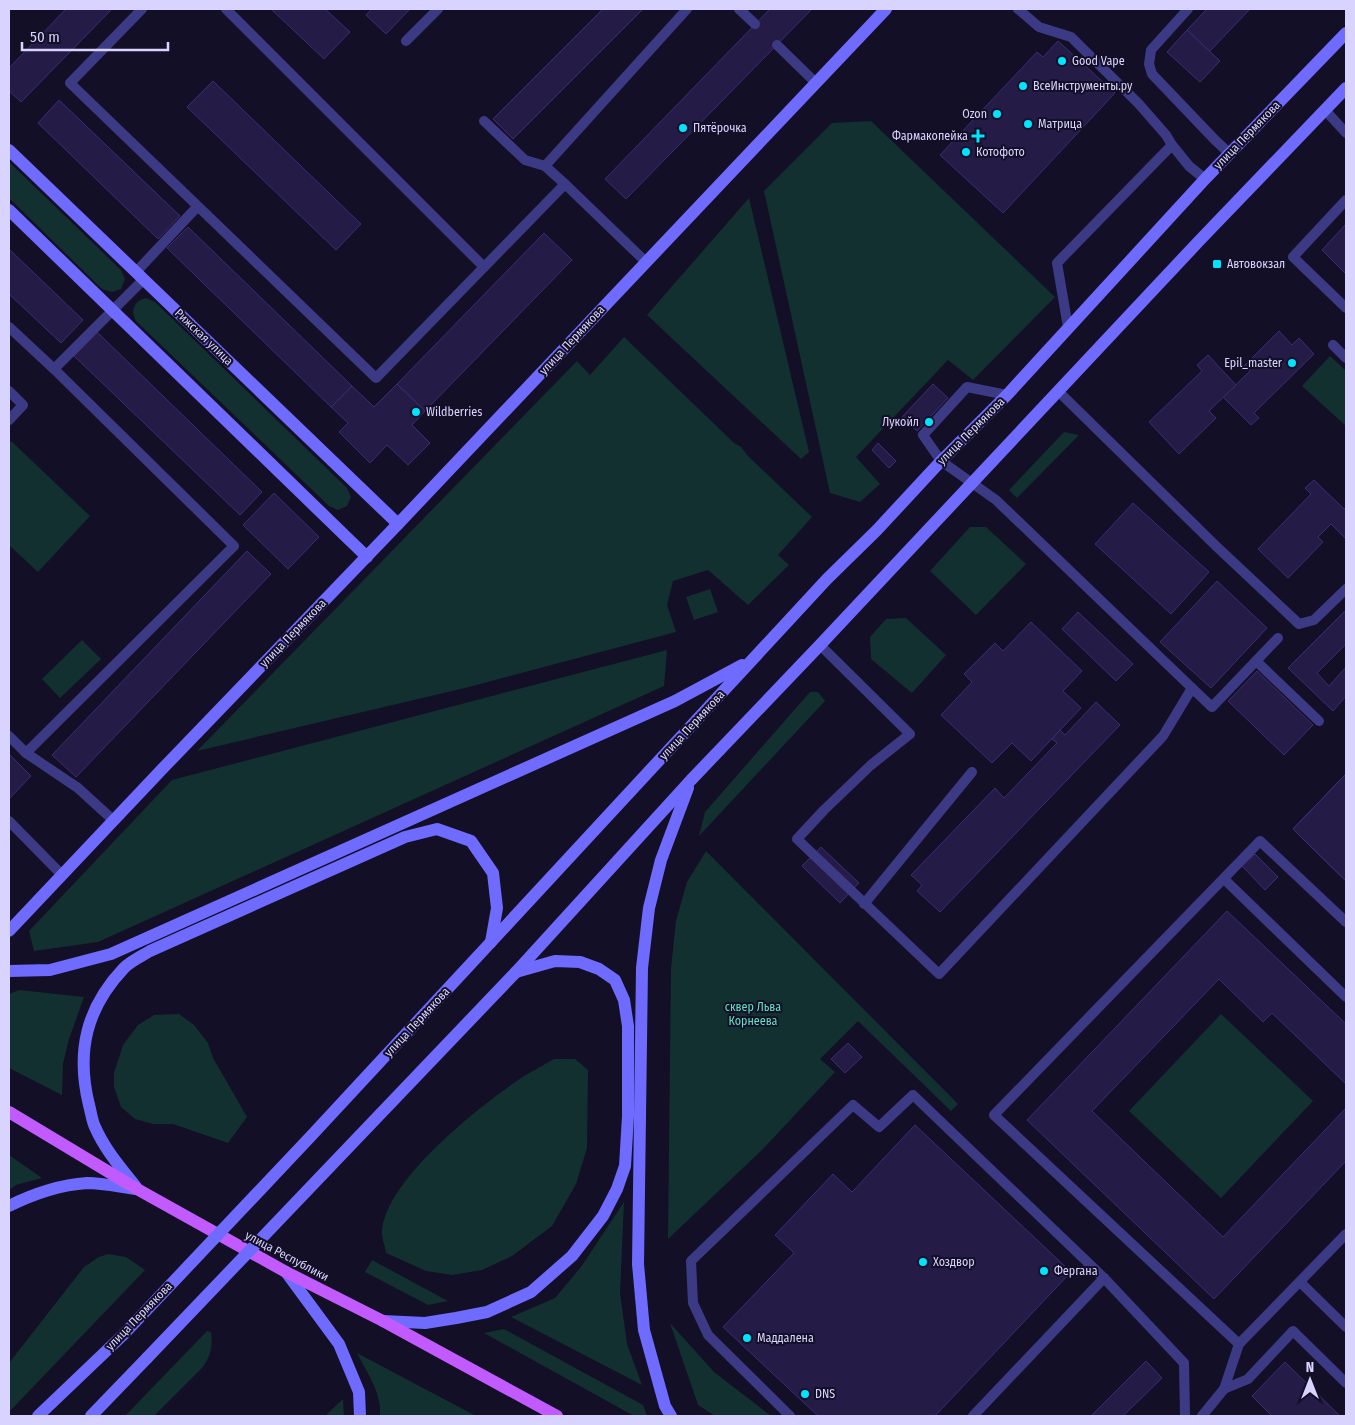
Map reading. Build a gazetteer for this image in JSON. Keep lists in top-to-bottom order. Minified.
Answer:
{"streets":{"main road":["улица Пермякова","Рижская улица","улица Республики"]},"crossings":[["улица Пермякова","Рижская улица"]],"parks":["сквер Льва Корнеева"],"places":{"other":["Good Vape","ВсеИнструменты.ру","Ozon","Матрица","Пятёрочка","Котофото","Epil_master","Wildberries","Лукойл","Хоздвор","Фергана","Маддалена","DNS"],"health":["Фармакопейка"],"transit":["Автовокзал"]},"scale_bar":"50 m","north":"top"}
